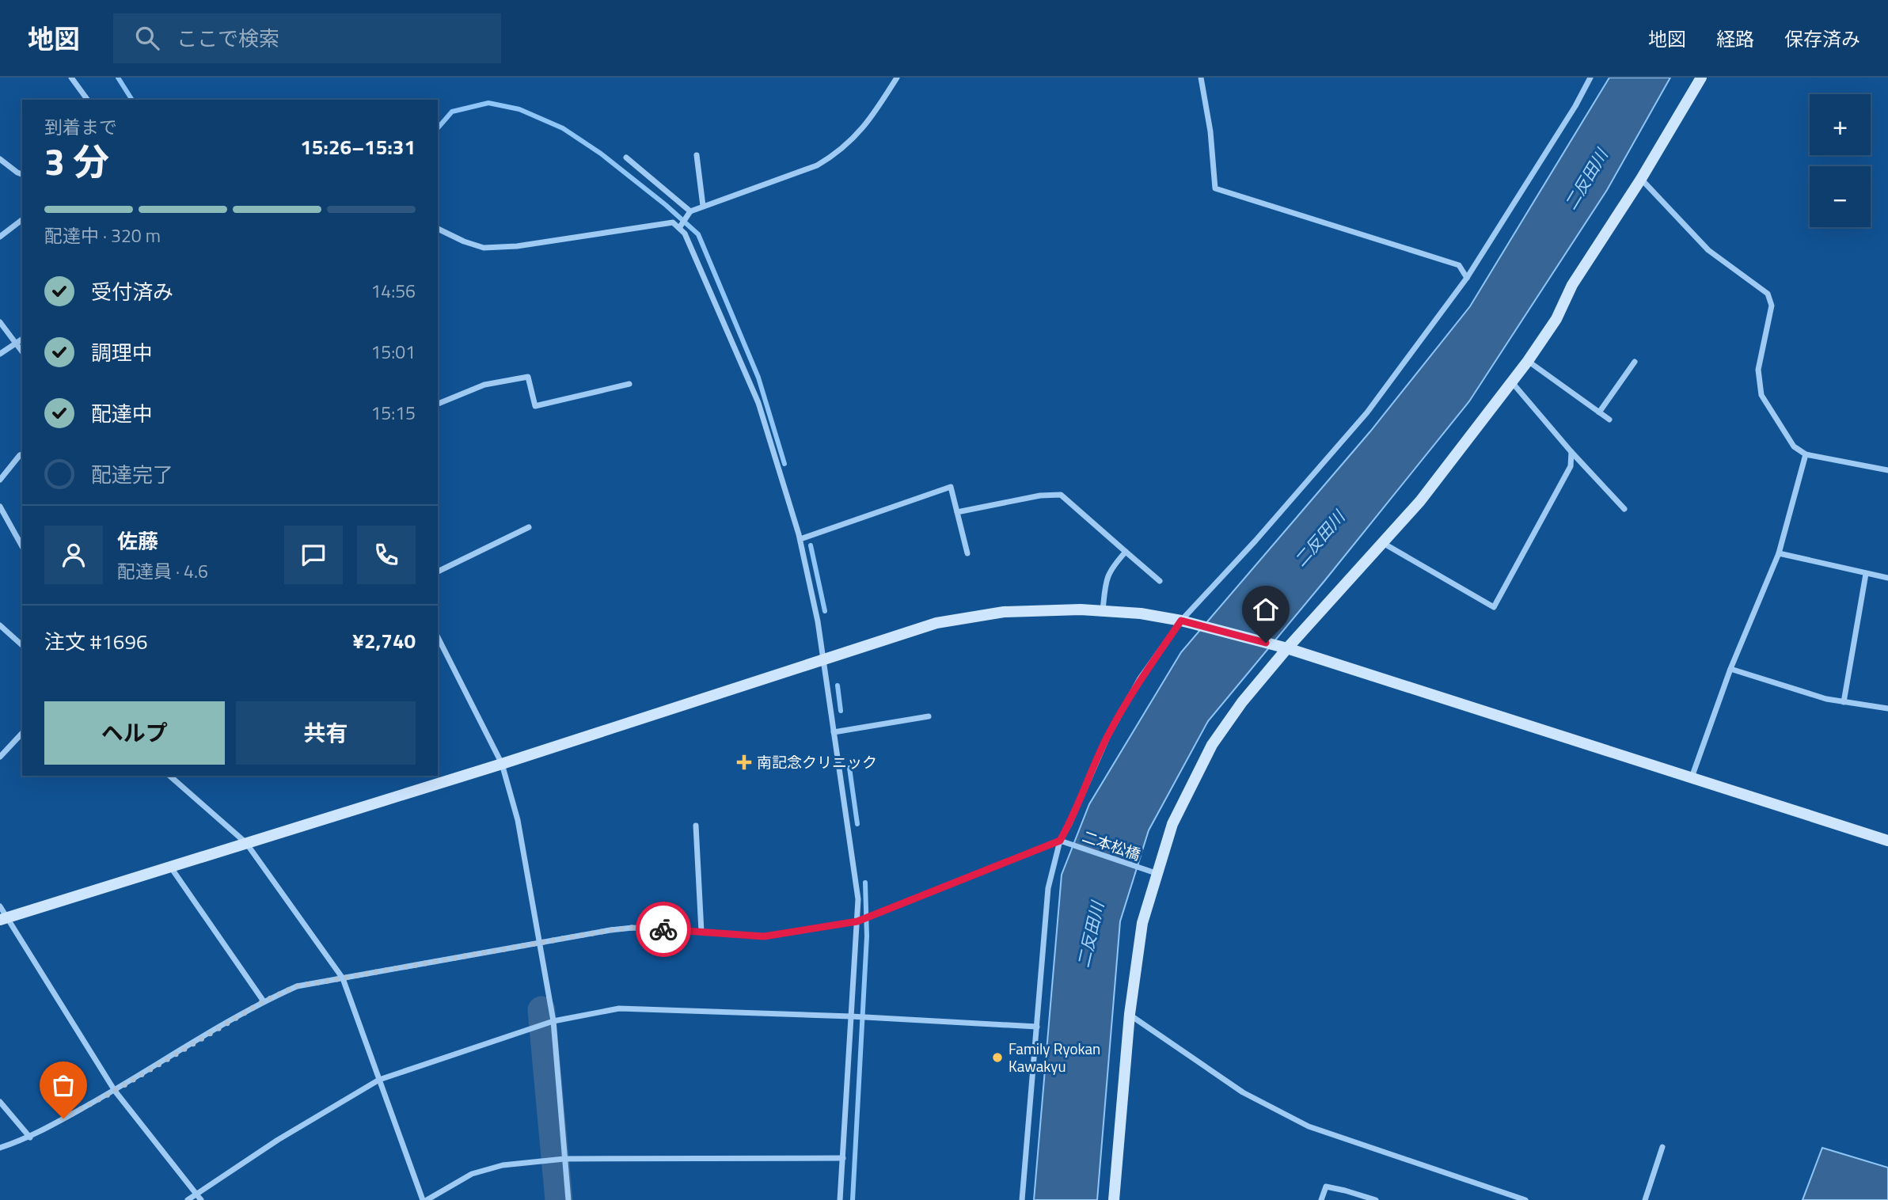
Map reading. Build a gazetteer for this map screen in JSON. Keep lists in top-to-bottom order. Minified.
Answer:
{"streets":{"street":["二本松橋"]},"water":["二反田川"],"places":{"health":["南記念クリニック"],"other":["Family Ryokan Kawakyu"]},"page":{"header":"地図","search":"ここで検索","nav":["地図","経路","保存済み"],"map_buttons":["+","−"],"heading":["3 分","到着まで","15:26–15:31"],"panel":["佐藤","配達員 · 4.6","注文 #1696","¥2,740"],"bar":"配達中 · 320 m","list":[["受付済み","14:56"],["調理中","15:01"],["配達中","15:15"],"配達完了"],"buttons":["ヘルプ","共有"]}}
